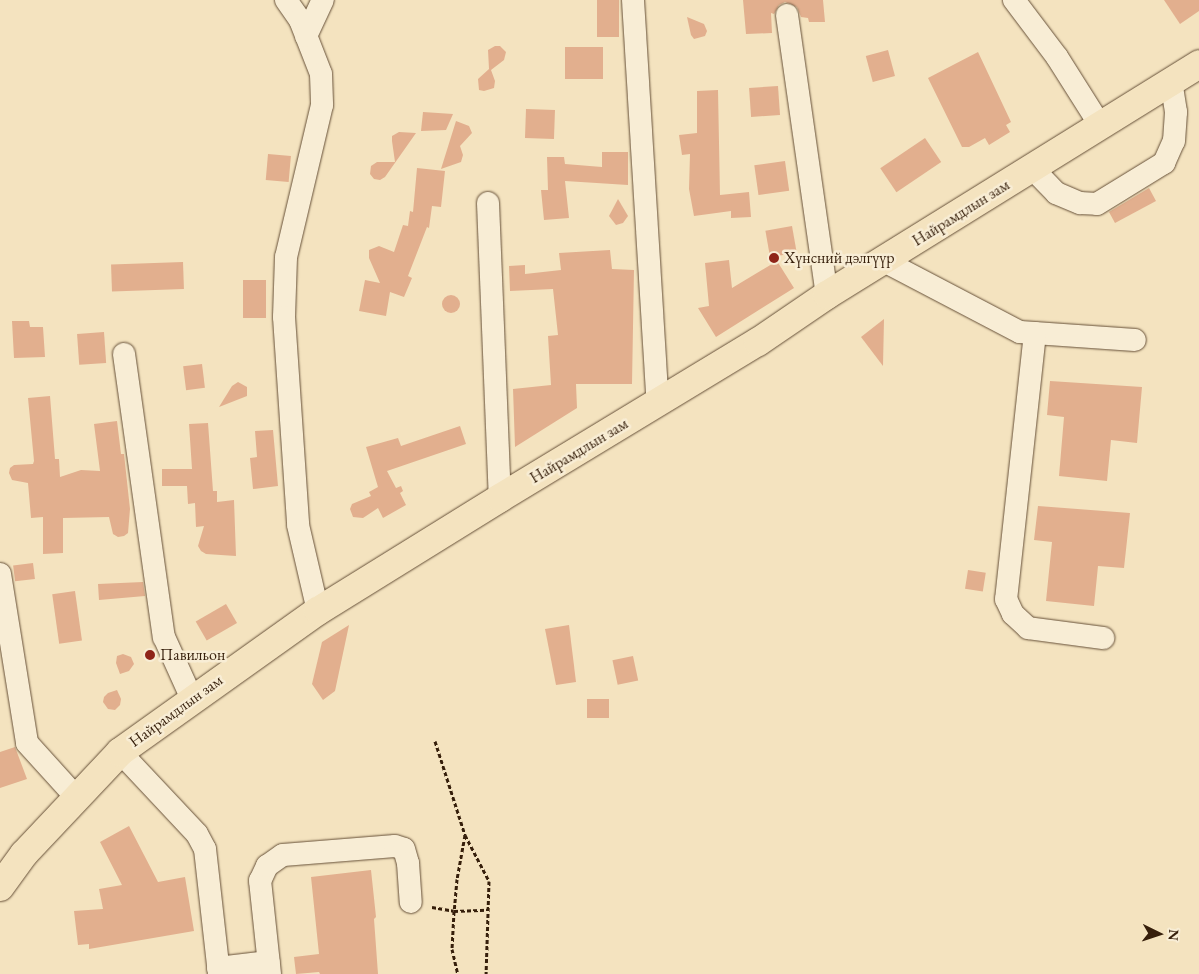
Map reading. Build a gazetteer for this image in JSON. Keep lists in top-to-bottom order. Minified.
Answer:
{"streets":{"main road":["Найрамдлын зам"]},"places":["Хүнсний дэлгүүр","Павильон"],"north":"right"}
